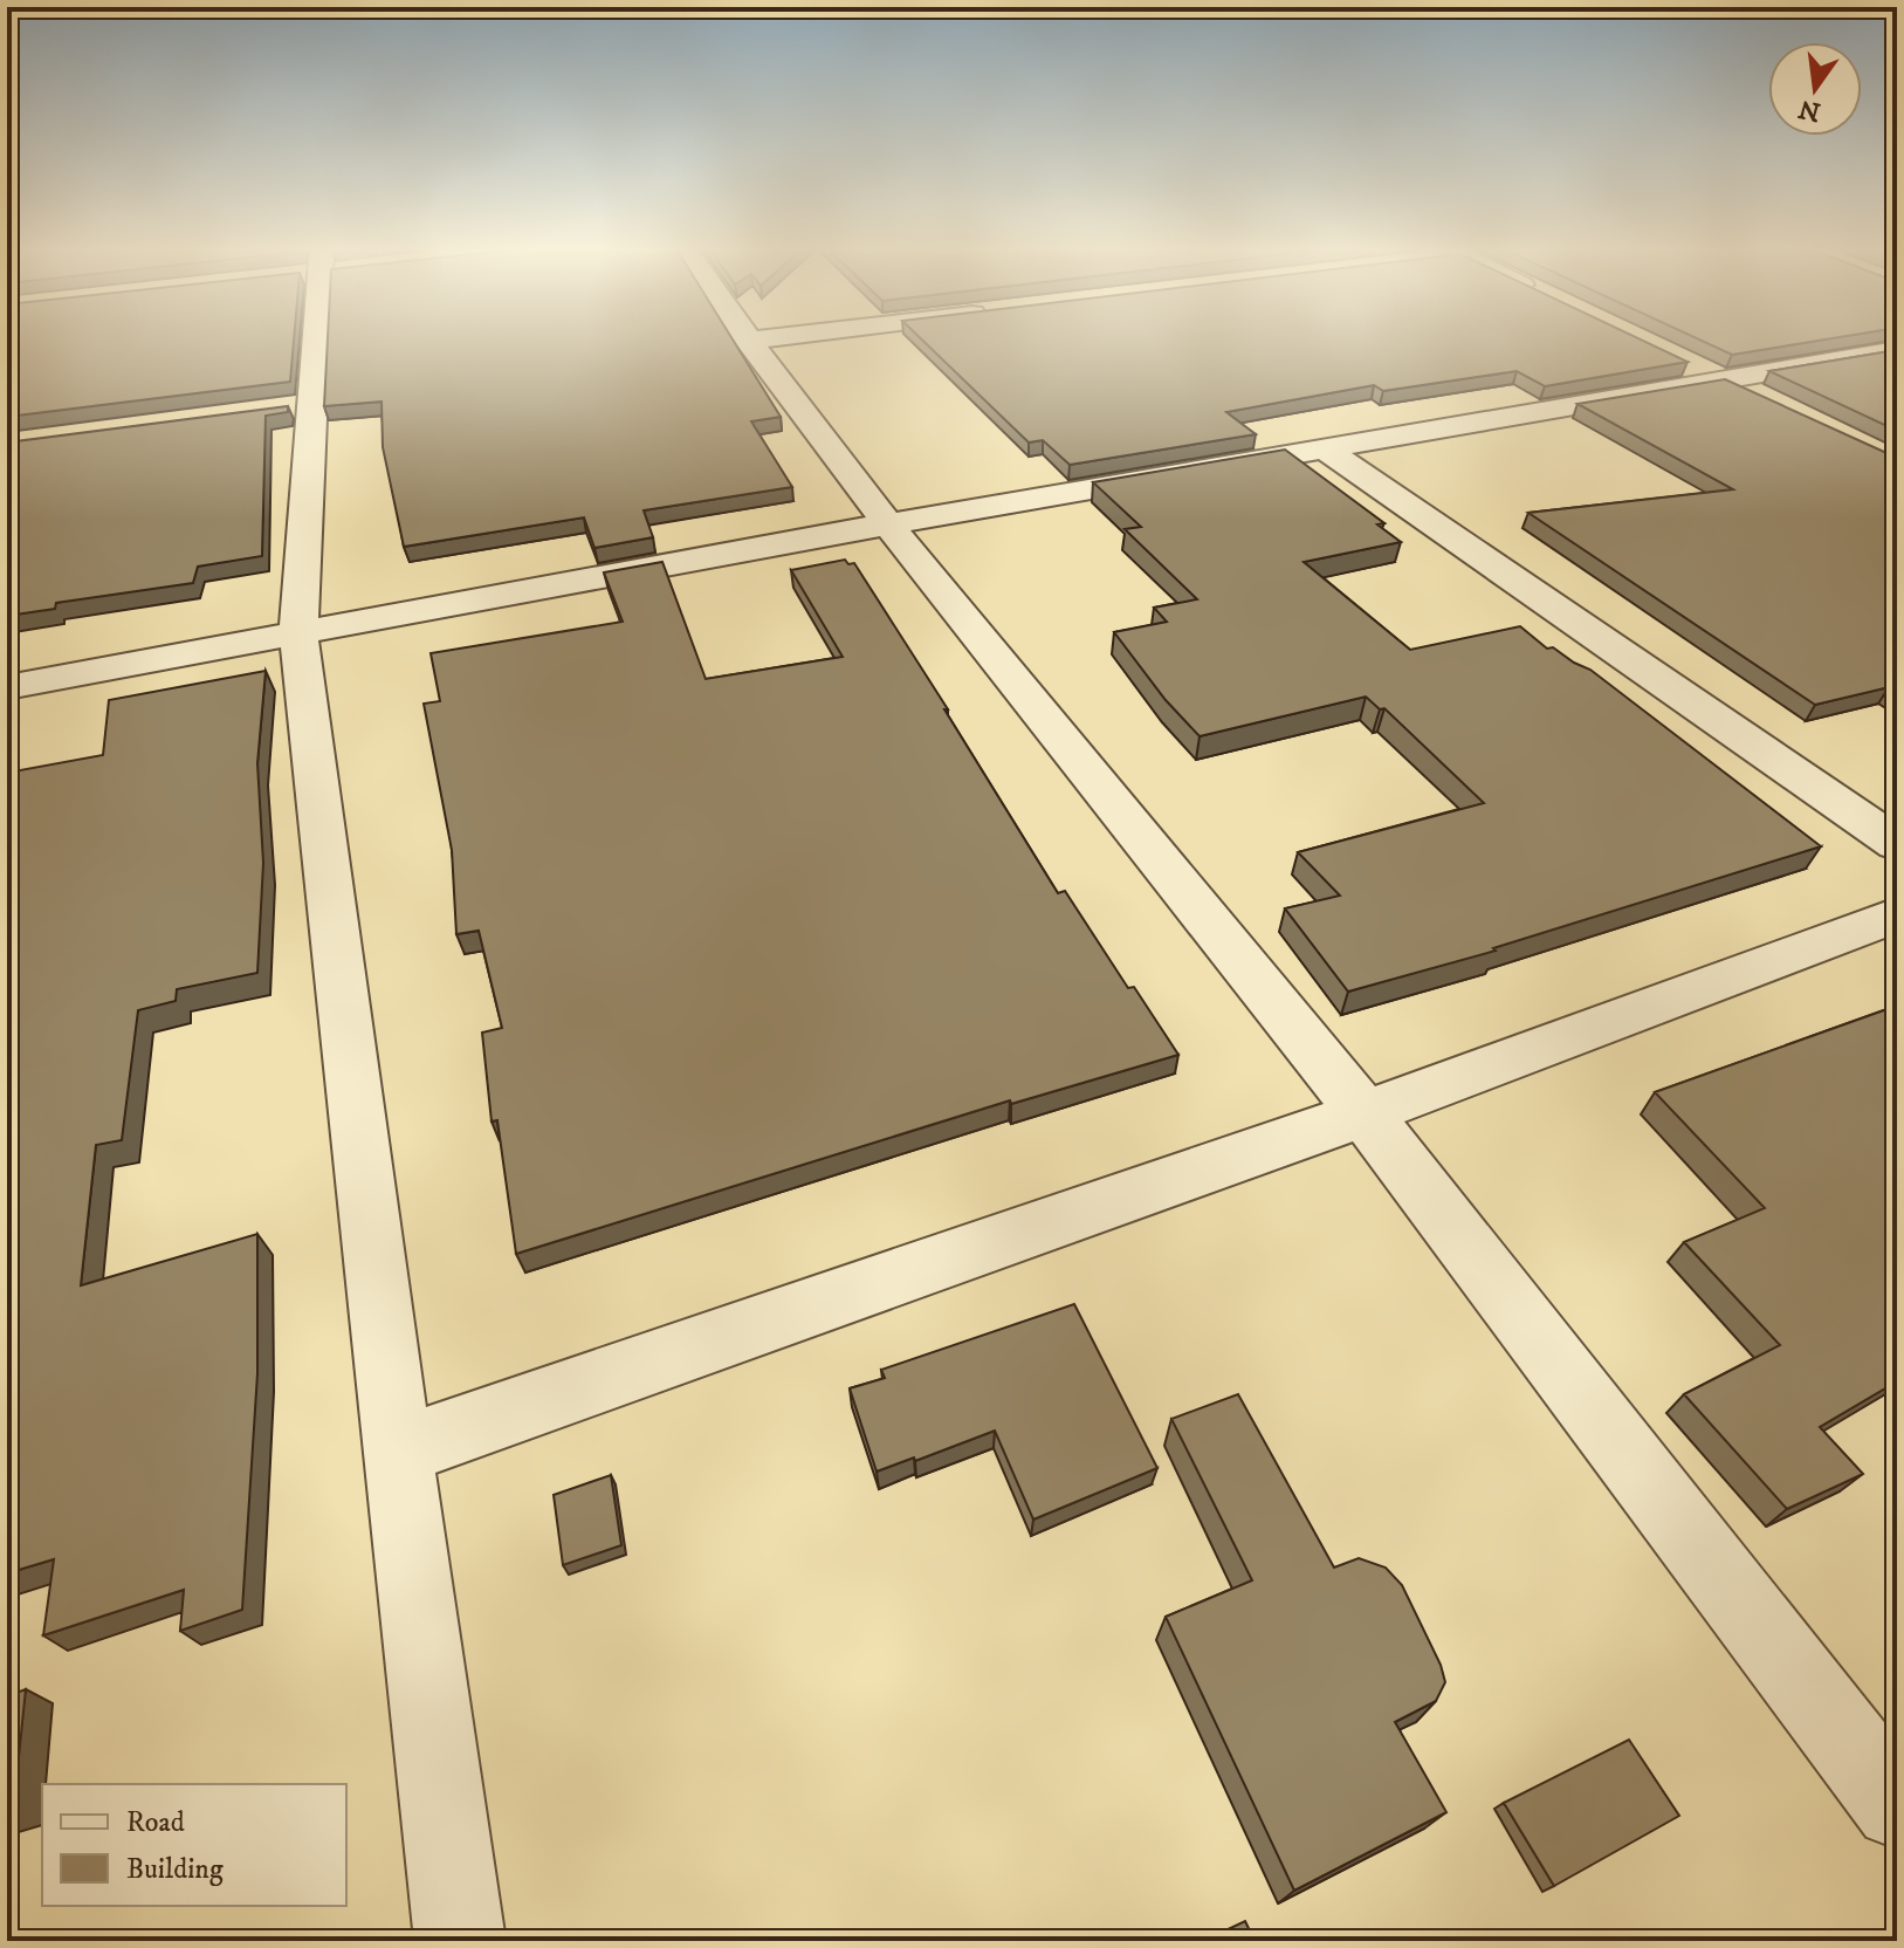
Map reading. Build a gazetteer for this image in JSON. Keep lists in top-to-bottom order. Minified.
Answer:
{"legend":["Road","Building"],"north":"bottom"}
